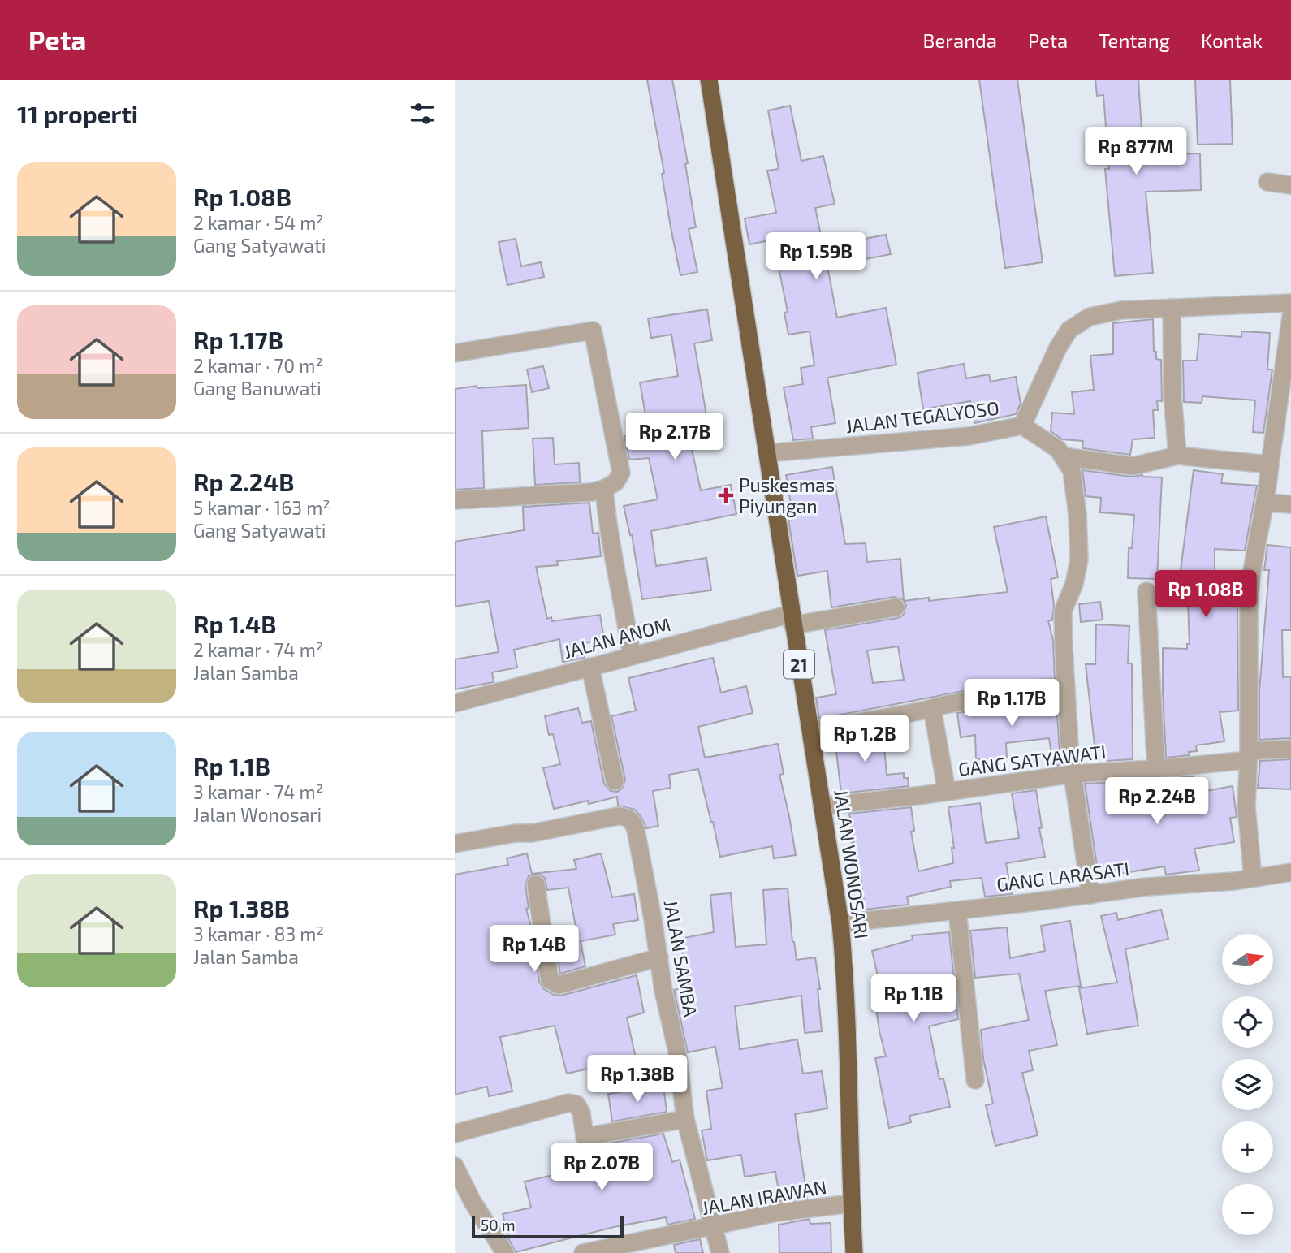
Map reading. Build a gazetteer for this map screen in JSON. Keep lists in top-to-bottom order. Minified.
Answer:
{"streets":{"highway":["21","JALAN WONOSARI"],"street":["JALAN TEGALYOSO","JALAN ANOM","GANG SATYAWATI","GANG LARASATI","JALAN SAMBA","JALAN IRAWAN"]},"crossings":[["JALAN TEGALYOSO","JALAN WONOSARI"],["JALAN ANOM","JALAN WONOSARI"],["GANG SATYAWATI","JALAN WONOSARI"],["JALAN WONOSARI","GANG LARASATI"],["JALAN WONOSARI","JALAN IRAWAN"],["JALAN SAMBA","JALAN IRAWAN"]],"places":{"health":["Puskesmas Piyungan"]},"scale_bar":"50 m","north":"right","page":{"header":"Peta","nav":["Beranda","Peta","Tentang","Kontak"],"heading":"11 properti","price":["Rp 877M","Rp 1.59B","Rp 2.17B","Rp 1.08B","Rp 1.17B","Rp 1.2B","Rp 2.24B","Rp 1.4B","Rp 1.1B","Rp 1.38B","Rp 2.07B"],"list":[{"name":"Rp 1.08B","note":"2 kamar · 54 m² · Gang Satyawati"},{"name":"Rp 1.17B","note":"2 kamar · 70 m² · Gang Banuwati"},{"name":"Rp 2.24B","note":"5 kamar · 163 m² · Gang Satyawati"},{"name":"Rp 1.4B","note":"2 kamar · 74 m² · Jalan Samba"},{"name":"Rp 1.1B","note":"3 kamar · 74 m² · Jalan Wonosari"},{"name":"Rp 1.38B","note":"3 kamar · 83 m² · Jalan Samba"}],"map_buttons":["+","−"],"scale":"50 m"}}
